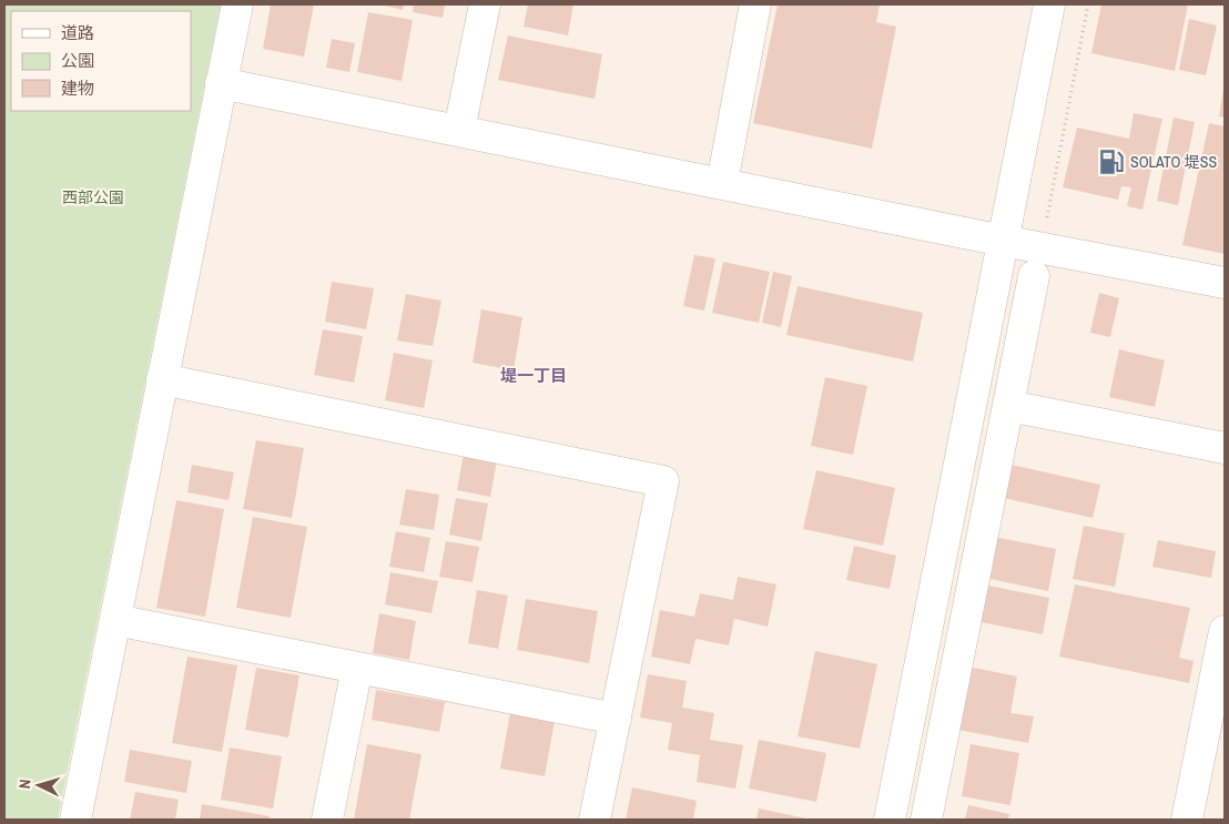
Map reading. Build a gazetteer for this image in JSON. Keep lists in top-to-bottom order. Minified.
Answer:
{"districts":["堤一丁目"],"parks":["西部公園"],"places":{"fuel station":["SOLATO 堤SS"]},"legend":["道路","公園","建物"],"north":"left"}
